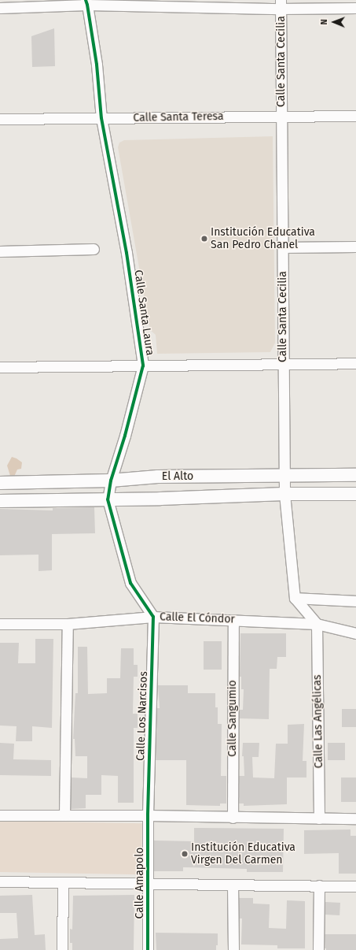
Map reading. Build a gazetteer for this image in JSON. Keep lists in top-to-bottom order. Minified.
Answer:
{"streets":{"street":["Calle Santa Cecilia","Calle Santa Teresa","Calle Santa Laura","El Alto","Calle El Cóndor","Calle Los Narcisos","Calle Sangumio","Calle Las Angélicas","Calle Amapolo"]},"crossings":[["Calle Santa Cecilia","Calle Santa Teresa"],["Calle Santa Cecilia","El Alto"],["Calle Santa Teresa","Calle Santa Laura"],["Calle Santa Laura","El Alto"],["Calle Santa Laura","Calle El Cóndor"],["Calle Santa Laura","Calle Los Narcisos"],["Calle El Cóndor","Calle Los Narcisos"],["Calle El Cóndor","Calle Sangumio"],["Calle El Cóndor","Calle Las Angélicas"],["Calle Los Narcisos","Calle Amapolo"]],"places":["Institución Educativa San Pedro Chanel","Institución Educativa Virgen Del Carmen"],"north":"left"}
